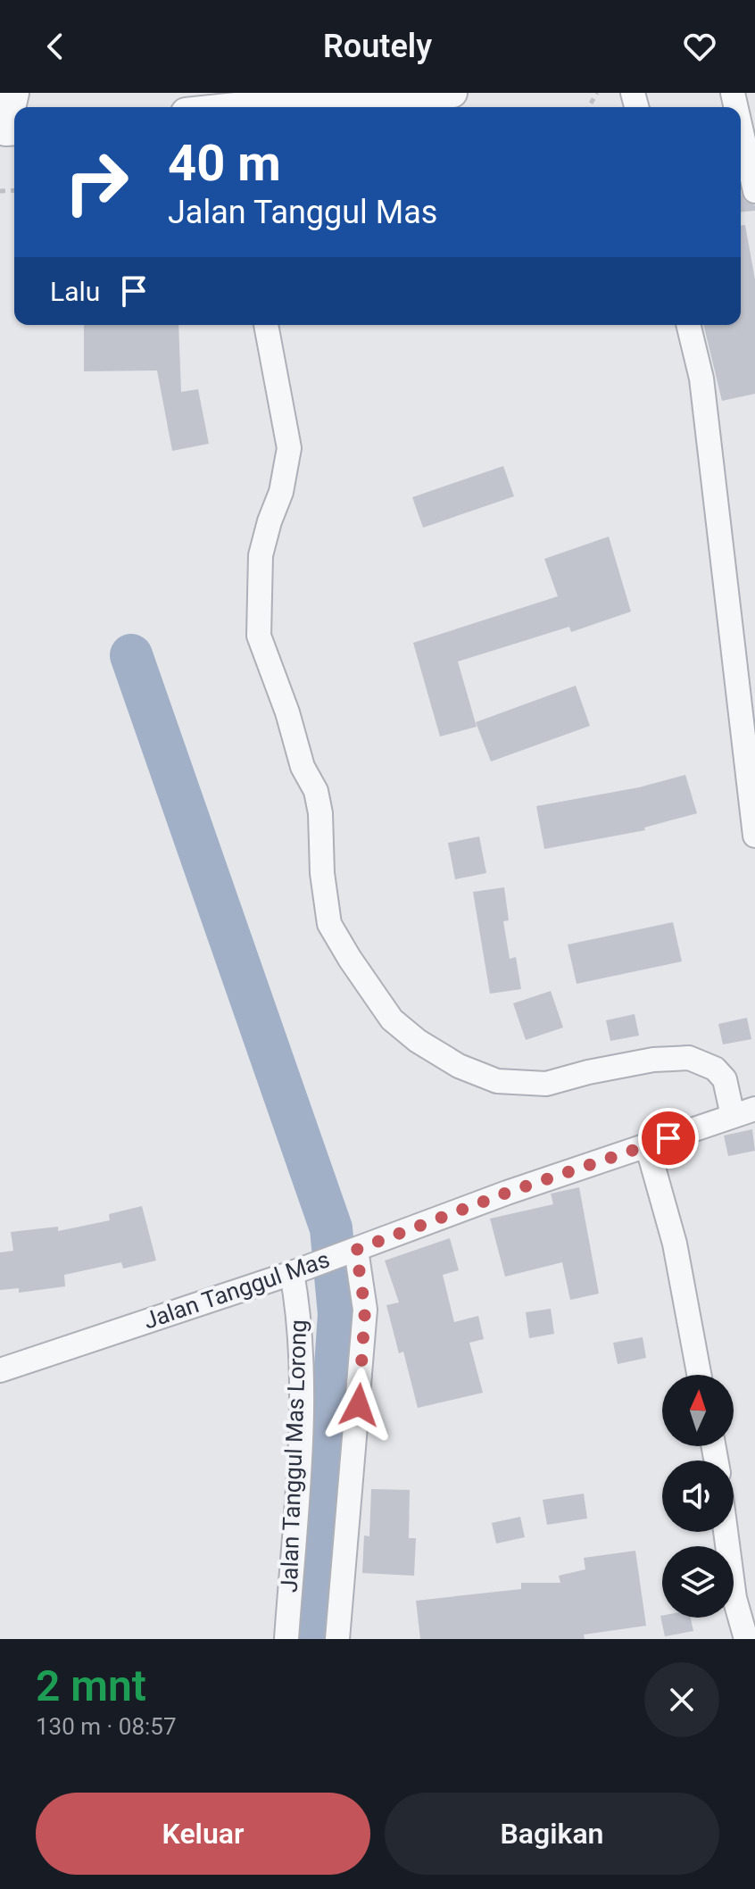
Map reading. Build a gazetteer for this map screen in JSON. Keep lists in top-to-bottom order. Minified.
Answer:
{"streets":{"street":["Jalan Tanggul Mas","Jalan Tanggul Mas Lorong"]},"crossings":[["Jalan Tanggul Mas","Jalan Tanggul Mas Lorong"]],"north":"top","page":{"header":"Routely","turn":["40 m","Jalan Tanggul Mas"],"then":"Lalu","heading":["2 mnt","130 m · 08:57"],"buttons":["Keluar","Bagikan"]}}
